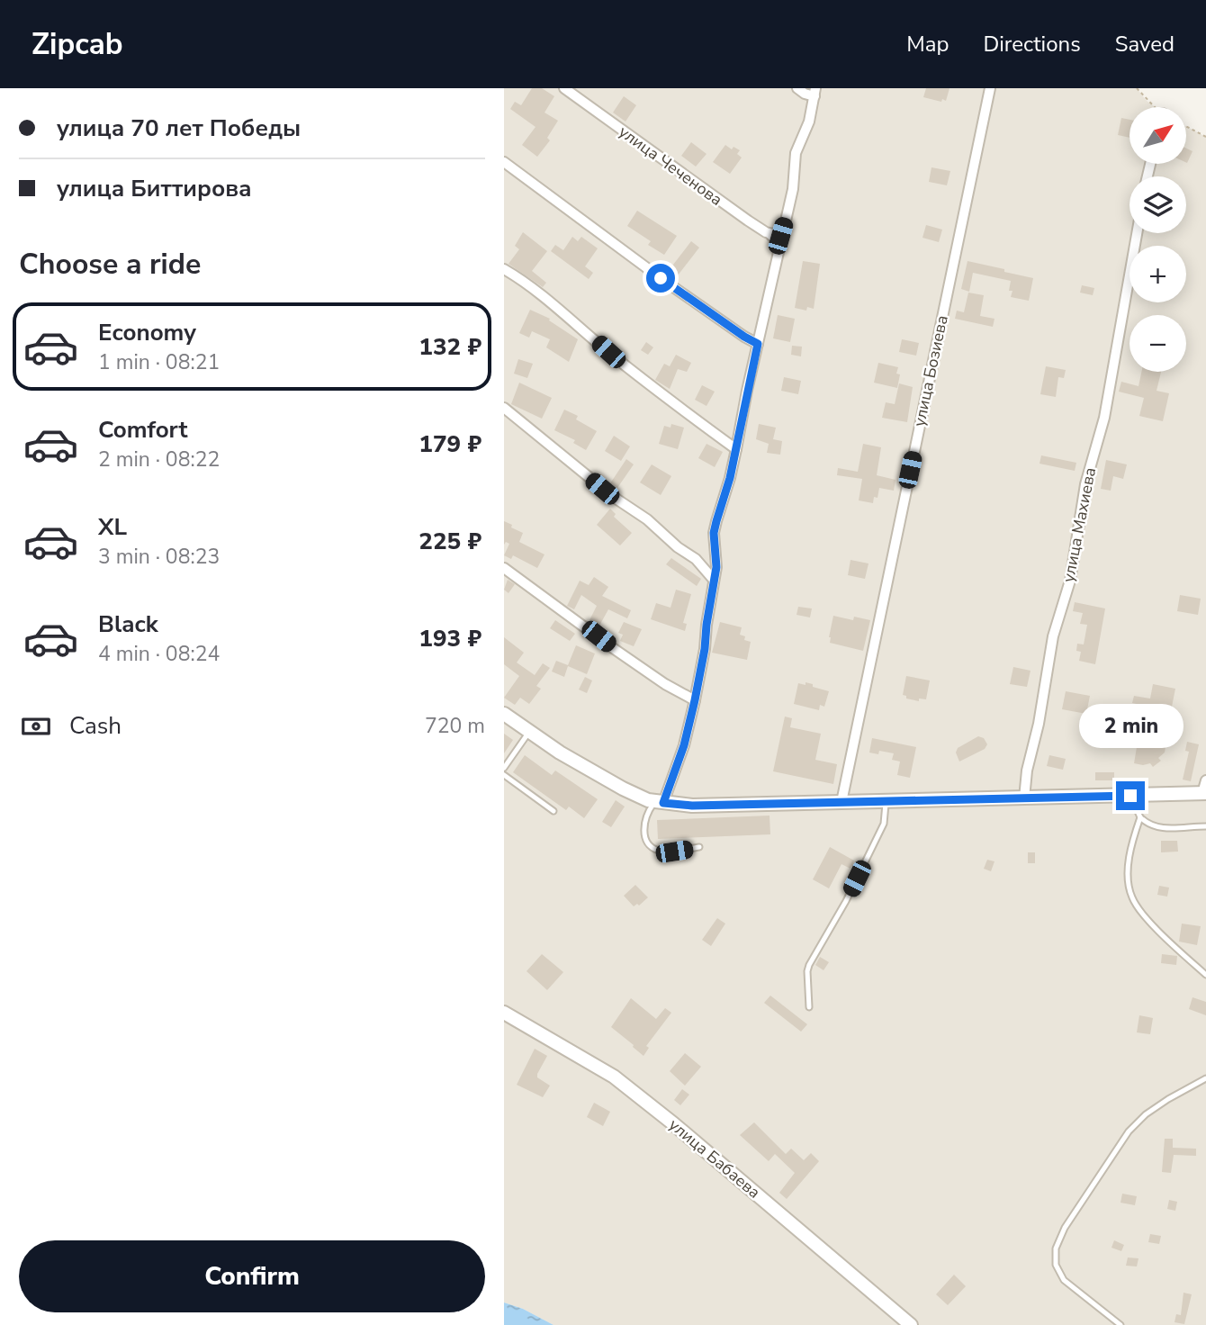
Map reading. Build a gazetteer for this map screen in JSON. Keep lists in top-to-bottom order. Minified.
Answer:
{"streets":{"street":["улица Чеченова","улица Бозиева","улица Махиева","улица Бабаева"]},"north":"top right","page":{"header":"Zipcab","nav":["Map","Directions","Saved"],"banner":["улица 70 лет Победы","улица Биттирова"],"map_buttons":["+","−"],"heading":"Choose a ride","list":[{"name":"Economy","note":"1 min · 08:21","value":"132 ₽"},{"name":"Comfort","note":"2 min · 08:22","value":"179 ₽"},{"name":"XL","note":"3 min · 08:23","value":"225 ₽"},{"name":"Black","note":"4 min · 08:24","value":"193 ₽"}],"pay":["Cash","720 m"],"bubble":"2 min","buttons":"Confirm"}}
